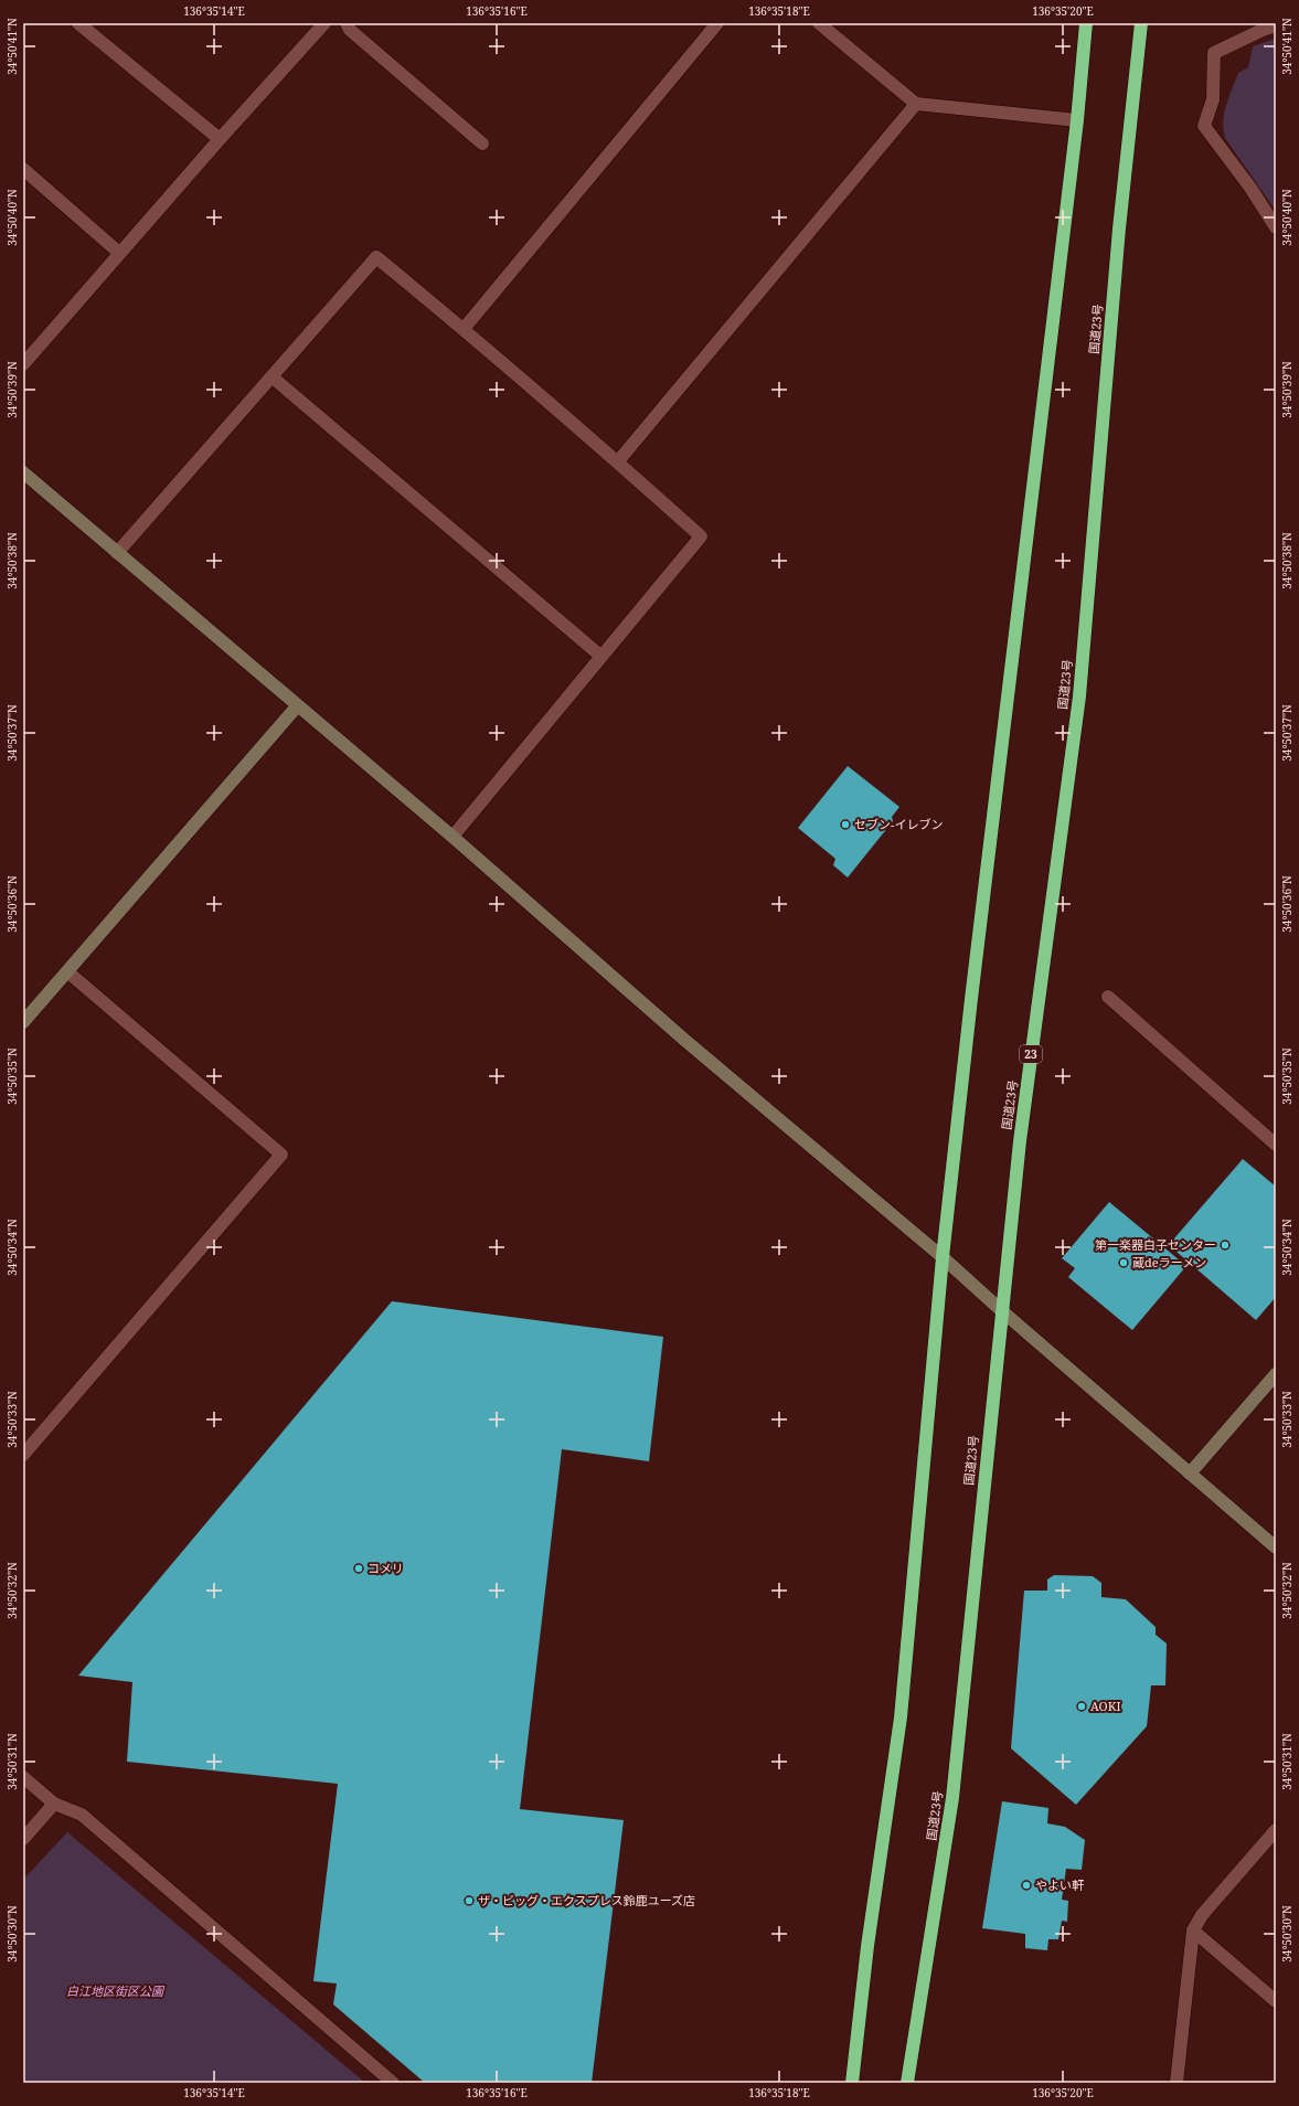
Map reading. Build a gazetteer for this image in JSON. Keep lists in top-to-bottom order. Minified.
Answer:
{"streets":{"highway":["国道23号","23"]},"parks":["白江地区街区公園"],"places":["セブン-イレブン","第一楽器白子センター","蔵deラーメン","コメリ","AOKI","やよい軒","ザ・ビッグ・エクスプレス鈴鹿ユーズ店"],"coordinates":["136°35'14\"E","136°35'16\"E","136°35'18\"E","136°35'20\"E","34°50'41\"N","34°50'40\"N","34°50'39\"N","34°50'38\"N","34°50'37\"N","34°50'36\"N","34°50'35\"N","34°50'34\"N","34°50'33\"N","34°50'32\"N","34°50'31\"N","34°50'30\"N"]}
